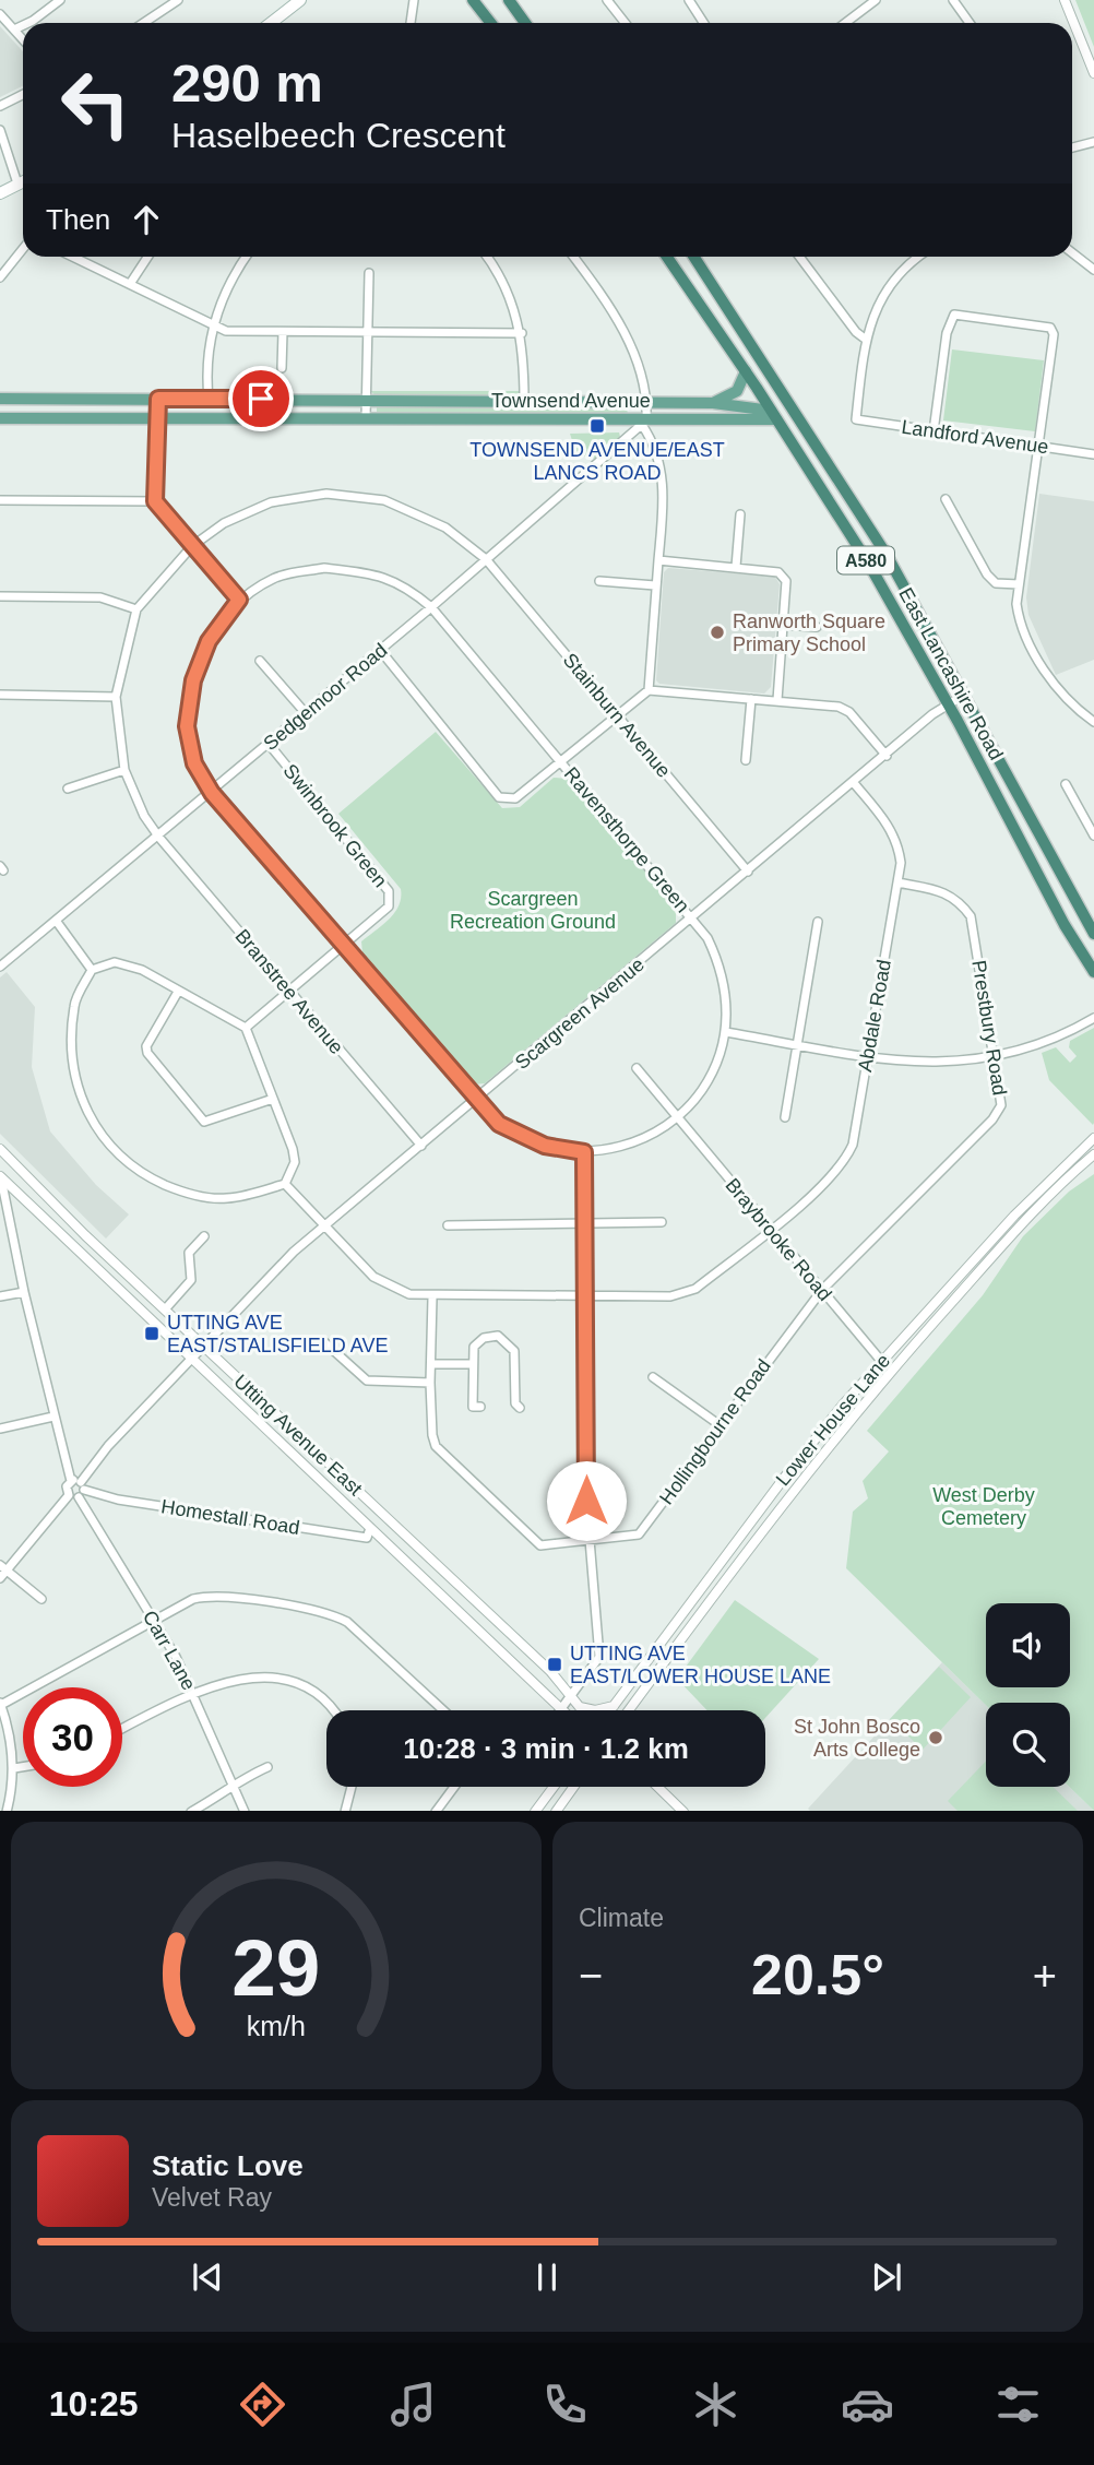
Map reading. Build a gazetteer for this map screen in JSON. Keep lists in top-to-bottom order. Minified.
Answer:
{"streets":{"highway":["A580","East Lancashire Road"],"main road":["Townsend Avenue"],"street":["Landford Avenue","Sedgemoor Road","Stainburn Avenue","Swinbrook Green","Ravensthorpe Green","Branstree Avenue","Scargreen Avenue","Abdale Road","Prestbury Road","Braybrooke Road","Lower House Lane","Hollingbourne Road","Utting Avenue East","Homestall Road","Carr Lane"]},"crossings":[["Townsend Avenue","East Lancashire Road"],["Townsend Avenue","Sedgemoor Road"],["East Lancashire Road","Scargreen Avenue"],["Sedgemoor Road","Stainburn Avenue"],["Sedgemoor Road","Swinbrook Green"],["Sedgemoor Road","Ravensthorpe Green"],["Sedgemoor Road","Branstree Avenue"],["Stainburn Avenue","Scargreen Avenue"],["Swinbrook Green","Branstree Avenue"],["Ravensthorpe Green","Scargreen Avenue"],["Ravensthorpe Green","Braybrooke Road"],["Branstree Avenue","Scargreen Avenue"],["Scargreen Avenue","Abdale Road"],["Scargreen Avenue","Utting Avenue East"],["Scargreen Avenue","Homestall Road"],["Scargreen Avenue","Carr Lane"],["Abdale Road","Prestbury Road"],["Abdale Road","Braybrooke Road"],["Abdale Road","Hollingbourne Road"],["Prestbury Road","Braybrooke Road"],["Prestbury Road","Hollingbourne Road"],["Braybrooke Road","Lower House Lane"],["Braybrooke Road","Hollingbourne Road"],["Utting Avenue East","Homestall Road"],["Homestall Road","Carr Lane"]],"parks":["Scargreen Recreation Ground","West Derby Cemetery"],"places":{"transit":["TOWNSEND AVENUE/EAST LANCS ROAD","UTTING AVE EAST/STALISFIELD AVE","UTTING AVE EAST/LOWER HOUSE LANE"],"other":["Ranworth Square Primary School","St John Bosco Arts College"]},"page":{"turn":["290 m","Haselbeech Crescent"],"then":"Then","limit":"30","trip":"10:28 · 3 min · 1.2 km","tile":"Climate","heat":["−","20.5°","+"],"song":["Static Love","Velvet Ray"],"tabs":"10:25","gauge":["29","km/h"]}}
